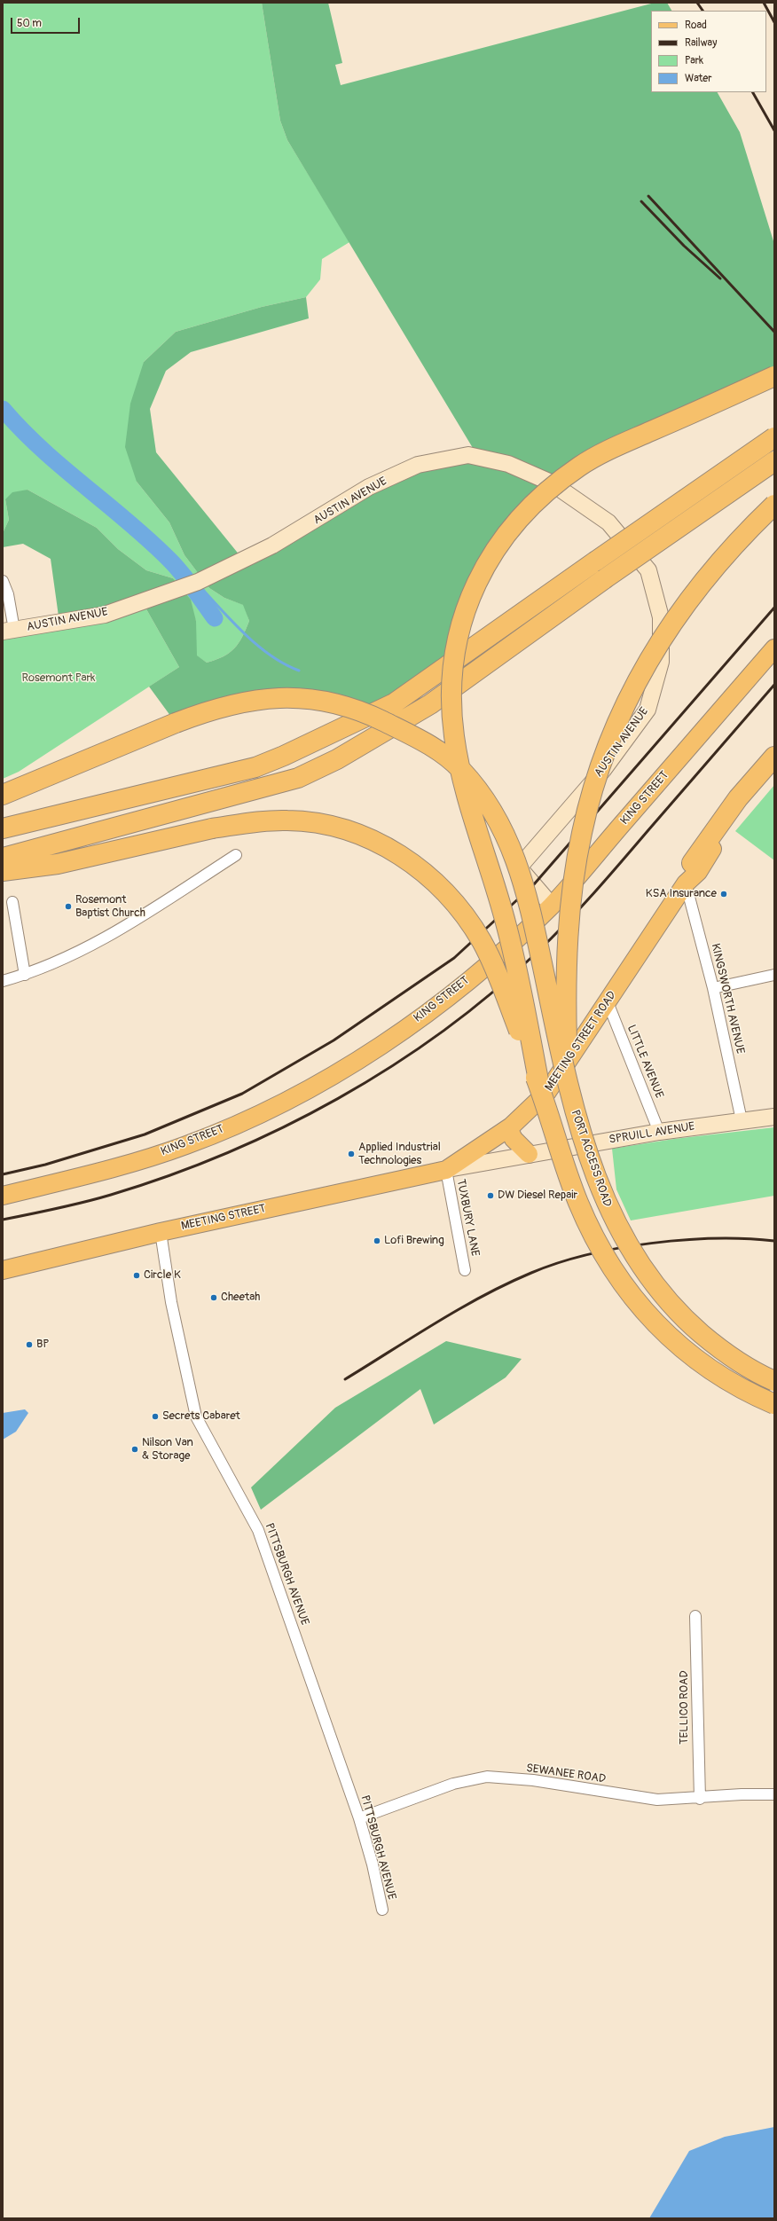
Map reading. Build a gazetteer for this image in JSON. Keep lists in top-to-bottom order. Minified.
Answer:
{"streets":{"highway":["PORT ACCESS ROAD"],"main road":["KING STREET","MEETING STREET ROAD","MEETING STREET"],"street":["AUSTIN AVENUE","KINGSWORTH AVENUE","LITTLE AVENUE","SPRUILL AVENUE","TUXBURY LANE","PITTSBURGH AVENUE","TELLICO ROAD","SEWANEE ROAD"]},"crossings":[["AUSTIN AVENUE","KING STREET"],["KINGSWORTH AVENUE","MEETING STREET ROAD"],["KINGSWORTH AVENUE","SPRUILL AVENUE"],["MEETING STREET ROAD","LITTLE AVENUE"],["MEETING STREET ROAD","SPRUILL AVENUE"],["MEETING STREET ROAD","MEETING STREET"],["MEETING STREET ROAD","TUXBURY LANE"],["LITTLE AVENUE","SPRUILL AVENUE"],["SPRUILL AVENUE","MEETING STREET"],["SPRUILL AVENUE","TUXBURY LANE"],["MEETING STREET","TUXBURY LANE"],["MEETING STREET","PITTSBURGH AVENUE"],["PITTSBURGH AVENUE","SEWANEE ROAD"],["TELLICO ROAD","SEWANEE ROAD"]],"parks":["Rosemont Park"],"places":["KSA Insurance","Rosemont Baptist Church","Applied Industrial Technologies","DW Diesel Repair","Lofi Brewing","Circle K","Cheetah","BP","Secrets Cabaret","Nilson Van & Storage"],"legend":["Road","Railway","Park","Water"],"scale_bar":"50 m"}
